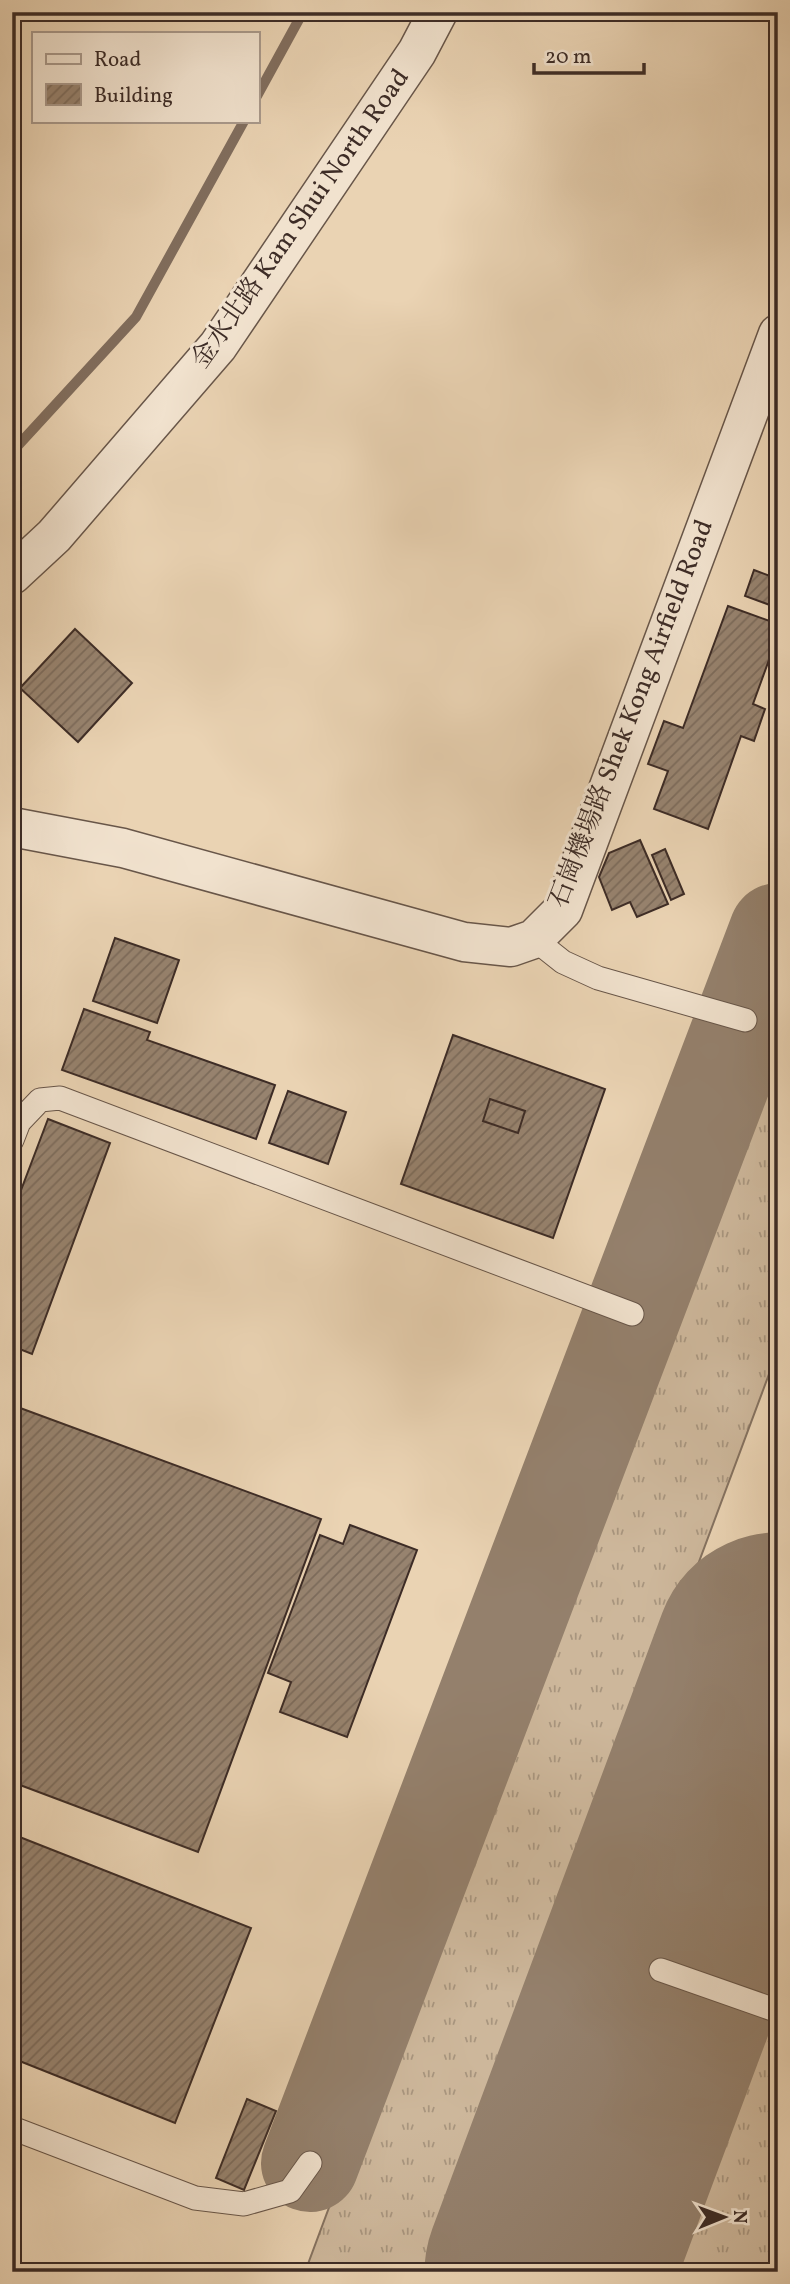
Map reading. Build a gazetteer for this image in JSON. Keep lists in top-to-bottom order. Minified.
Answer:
{"streets":{"street":["金水北路 Kam Shui North Road","石崗機場路 Shek Kong Airfield Road"]},"legend":["Road","Building"],"scale_bar":"20 m","north":"right"}
